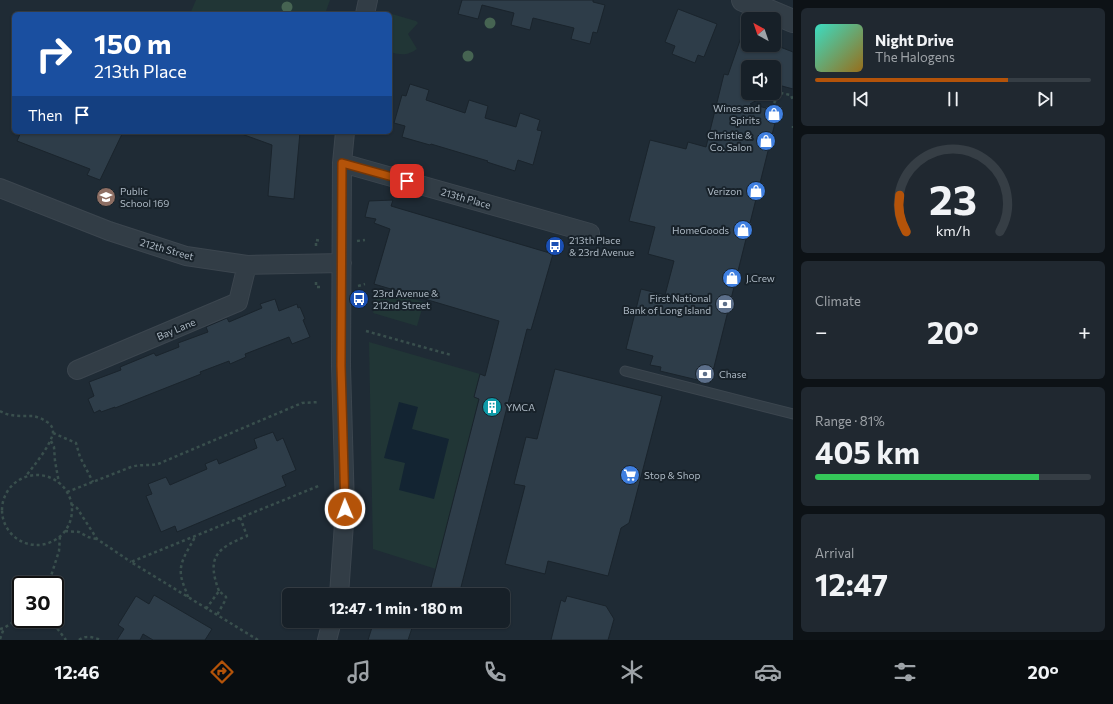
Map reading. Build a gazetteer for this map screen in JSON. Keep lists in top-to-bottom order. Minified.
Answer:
{"streets":{"street":["213th Place","212th Street","Bay Lane"]},"crossings":[["212th Street","Bay Lane"]],"places":{"shop":["Wines and Spirits","Christie & Co. Salon","Verizon","HomeGoods","J.Crew"],"school or university":["Public School 169"],"bus stop":["213th Place & 23rd Avenue","23rd Avenue & 212nd Street"],"bank":["First National Bank of Long Island","Chase"],"building":["YMCA"],"supermarket":["Stop & Shop"]},"north":"top left","page":{"turn":["150 m","213th Place"],"song":["Night Drive","The Halogens"],"then":"Then","tile":["Climate",["Range · 81%","405 km"],["Arrival","12:47"]],"heat":["−","20°","+"],"limit":"30","trip":"12:47 · 1 min · 180 m","tabs":["12:46","20°"],"gauge":["23","km/h"]}}
